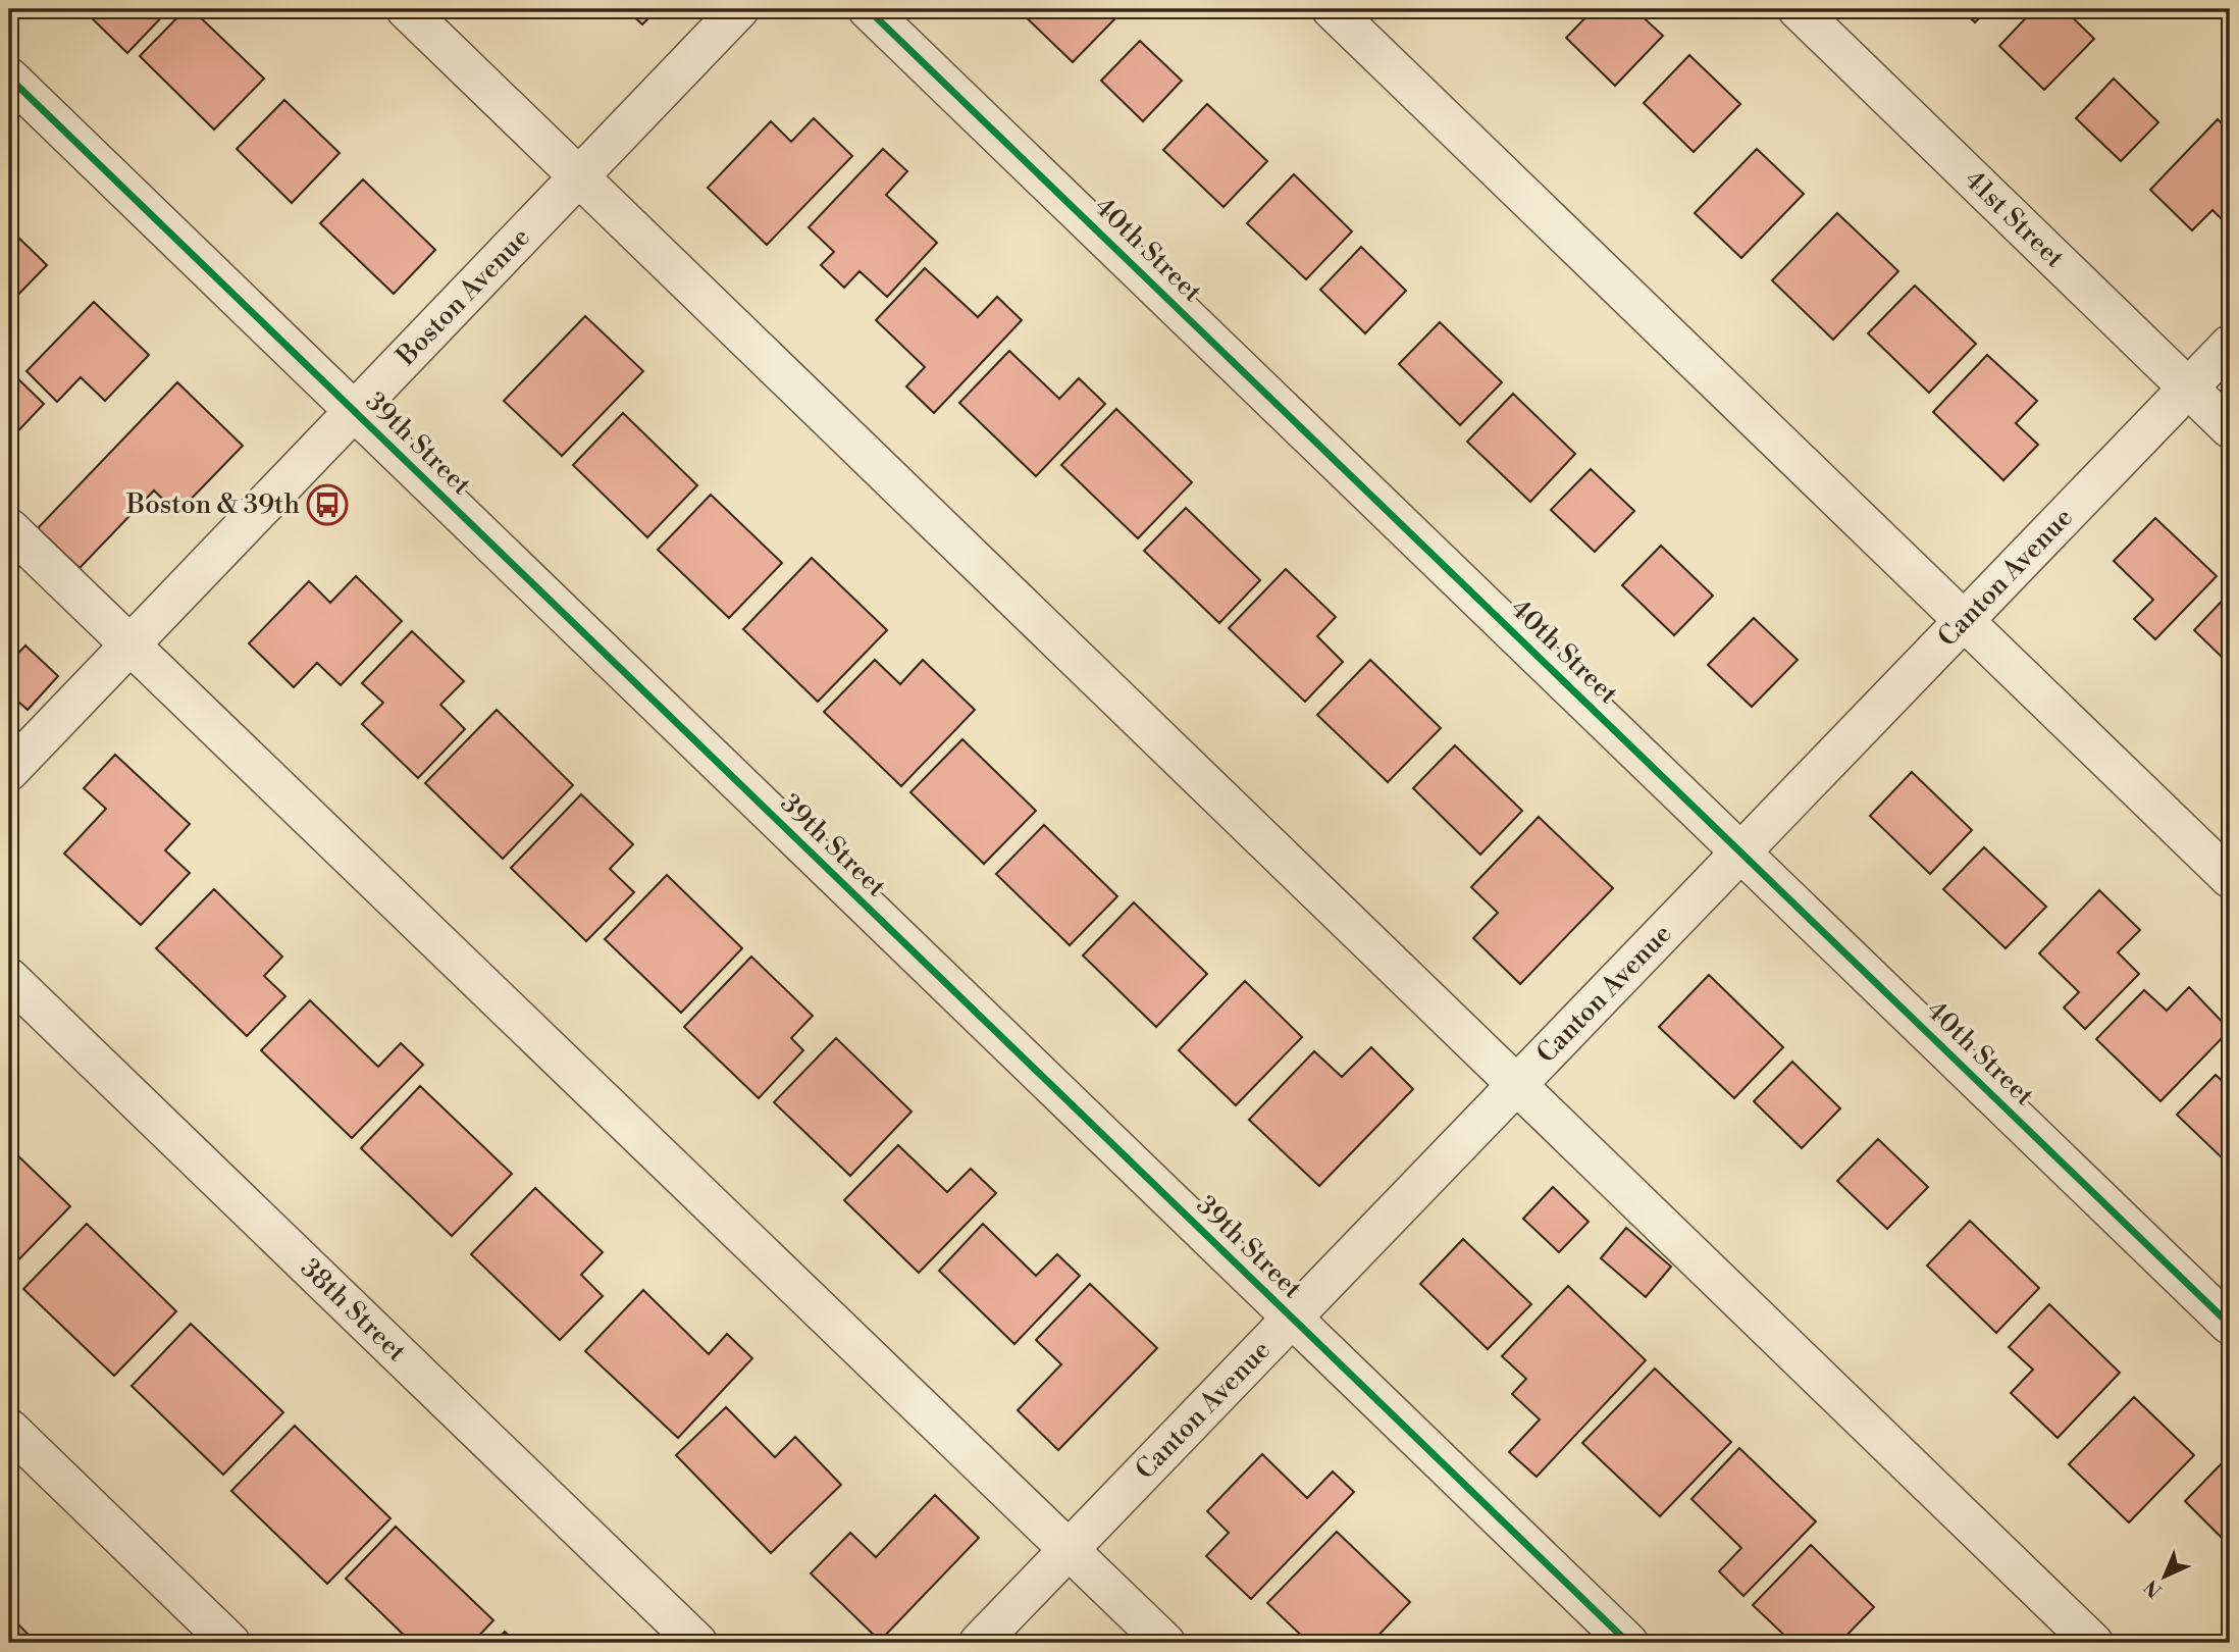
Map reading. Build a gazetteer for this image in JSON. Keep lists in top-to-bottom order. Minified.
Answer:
{"streets":{"street":["41st Street","40th Street","Boston Avenue","39th Street","Canton Avenue","38th Street"]},"crossings":[["41st Street","Canton Avenue"],["40th Street","Canton Avenue"],["Boston Avenue","39th Street"],["39th Street","Canton Avenue"]],"places":{"bus stop":["Boston & 39th"]},"north":"bottom left"}
